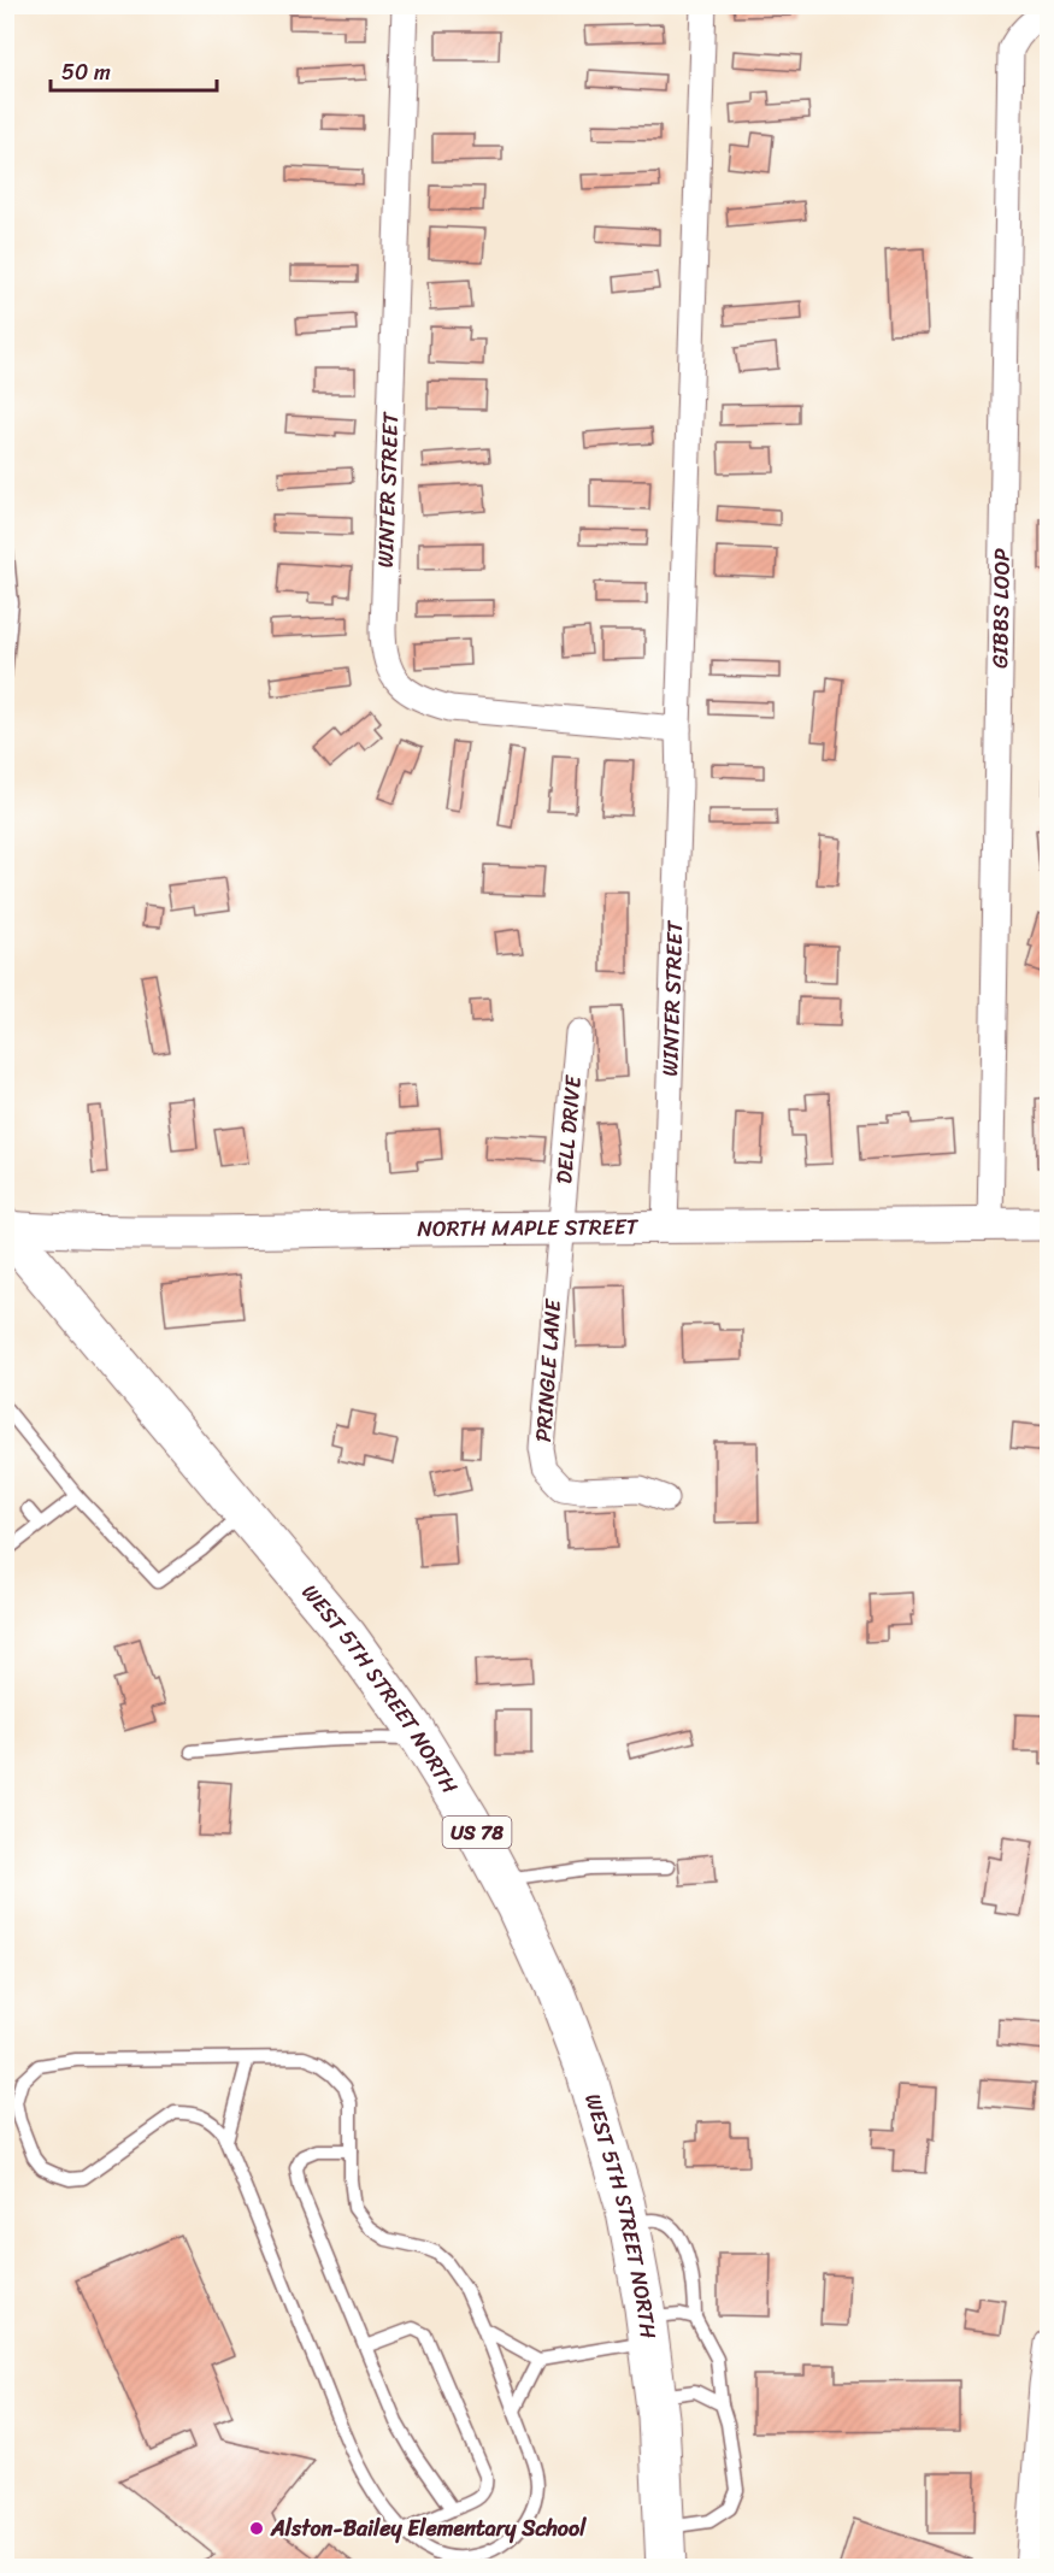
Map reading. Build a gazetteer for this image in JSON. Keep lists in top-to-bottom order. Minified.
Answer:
{"streets":{"main road":["WEST 5TH STREET NORTH","US 78"],"street":["WINTER STREET","GIBBS LOOP","DELL DRIVE","NORTH MAPLE STREET","PRINGLE LANE"]},"crossings":[["WINTER STREET","NORTH MAPLE STREET"],["GIBBS LOOP","NORTH MAPLE STREET"],["DELL DRIVE","NORTH MAPLE STREET"],["DELL DRIVE","PRINGLE LANE"],["NORTH MAPLE STREET","PRINGLE LANE"],["NORTH MAPLE STREET","WEST 5TH STREET NORTH"]],"places":["Alston-Bailey Elementary School"],"scale_bar":"50 m"}
